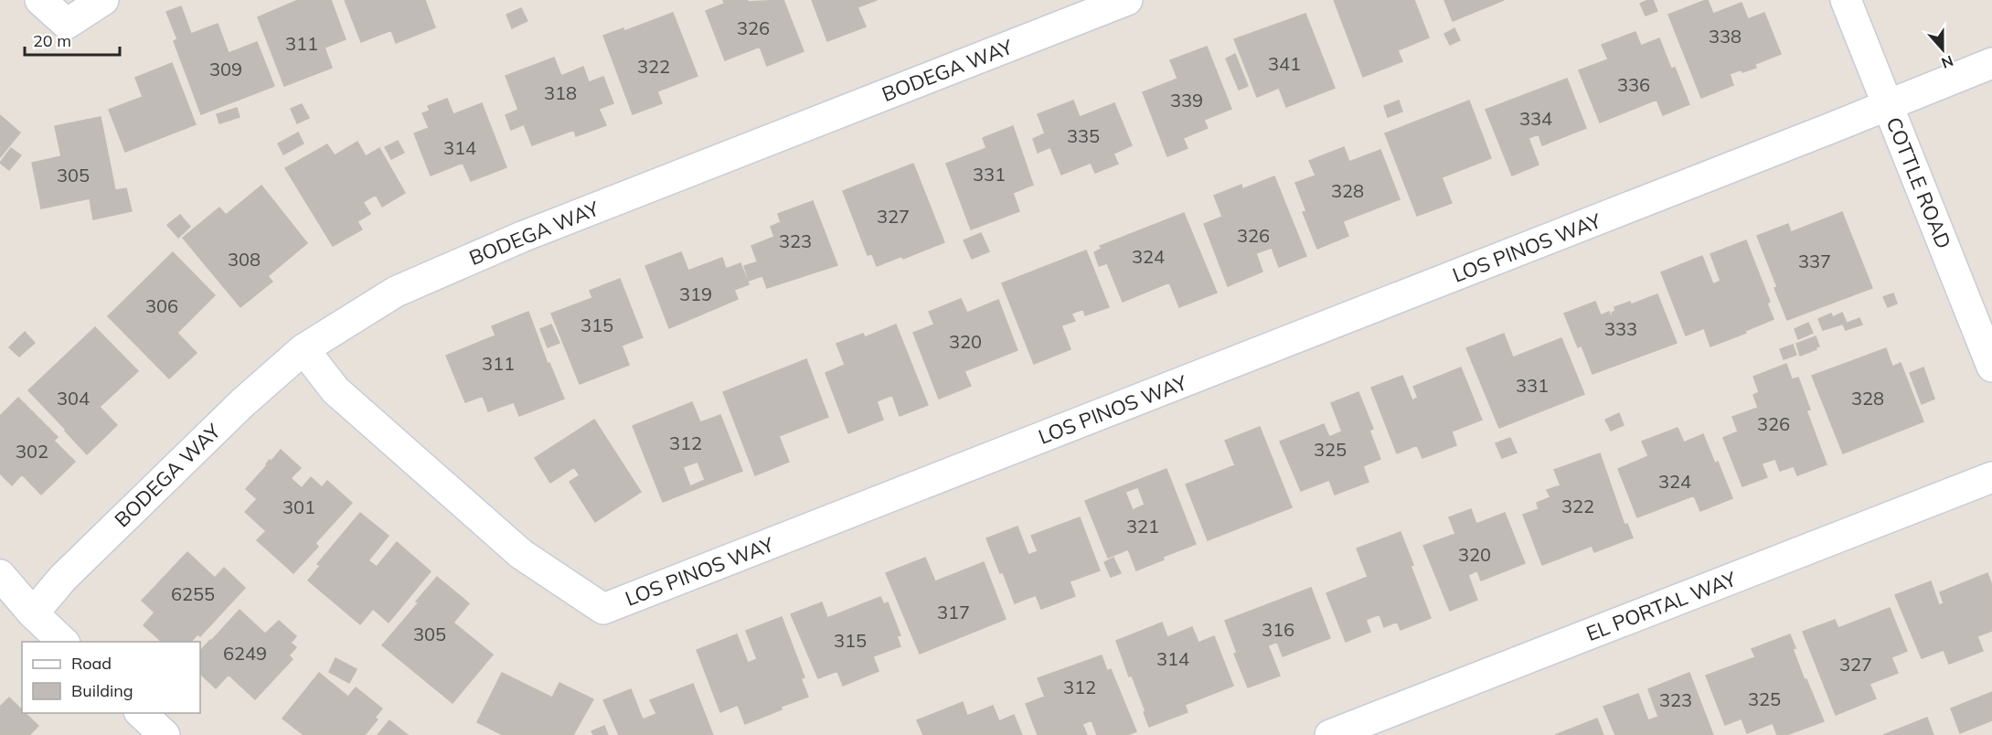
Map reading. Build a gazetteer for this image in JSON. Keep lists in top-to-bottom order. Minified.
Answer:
{"streets":{"street":["BODEGA WAY","COTTLE ROAD","LOS PINOS WAY","EL PORTAL WAY"]},"crossings":[["BODEGA WAY","LOS PINOS WAY"],["COTTLE ROAD","LOS PINOS WAY"]],"house_numbers":["326","338","311","341","322","309","336","318","339","334","335","314","331","305","328","327","326","323","324","308","337","319","306","315","333","320","311","331","304","328","326","312","325","302","324","322","301","321","320","6255","317","316","305","315","6249","314","327","312","325","323"],"legend":["Road","Building"],"scale_bar":"20 m","north":"bottom"}
